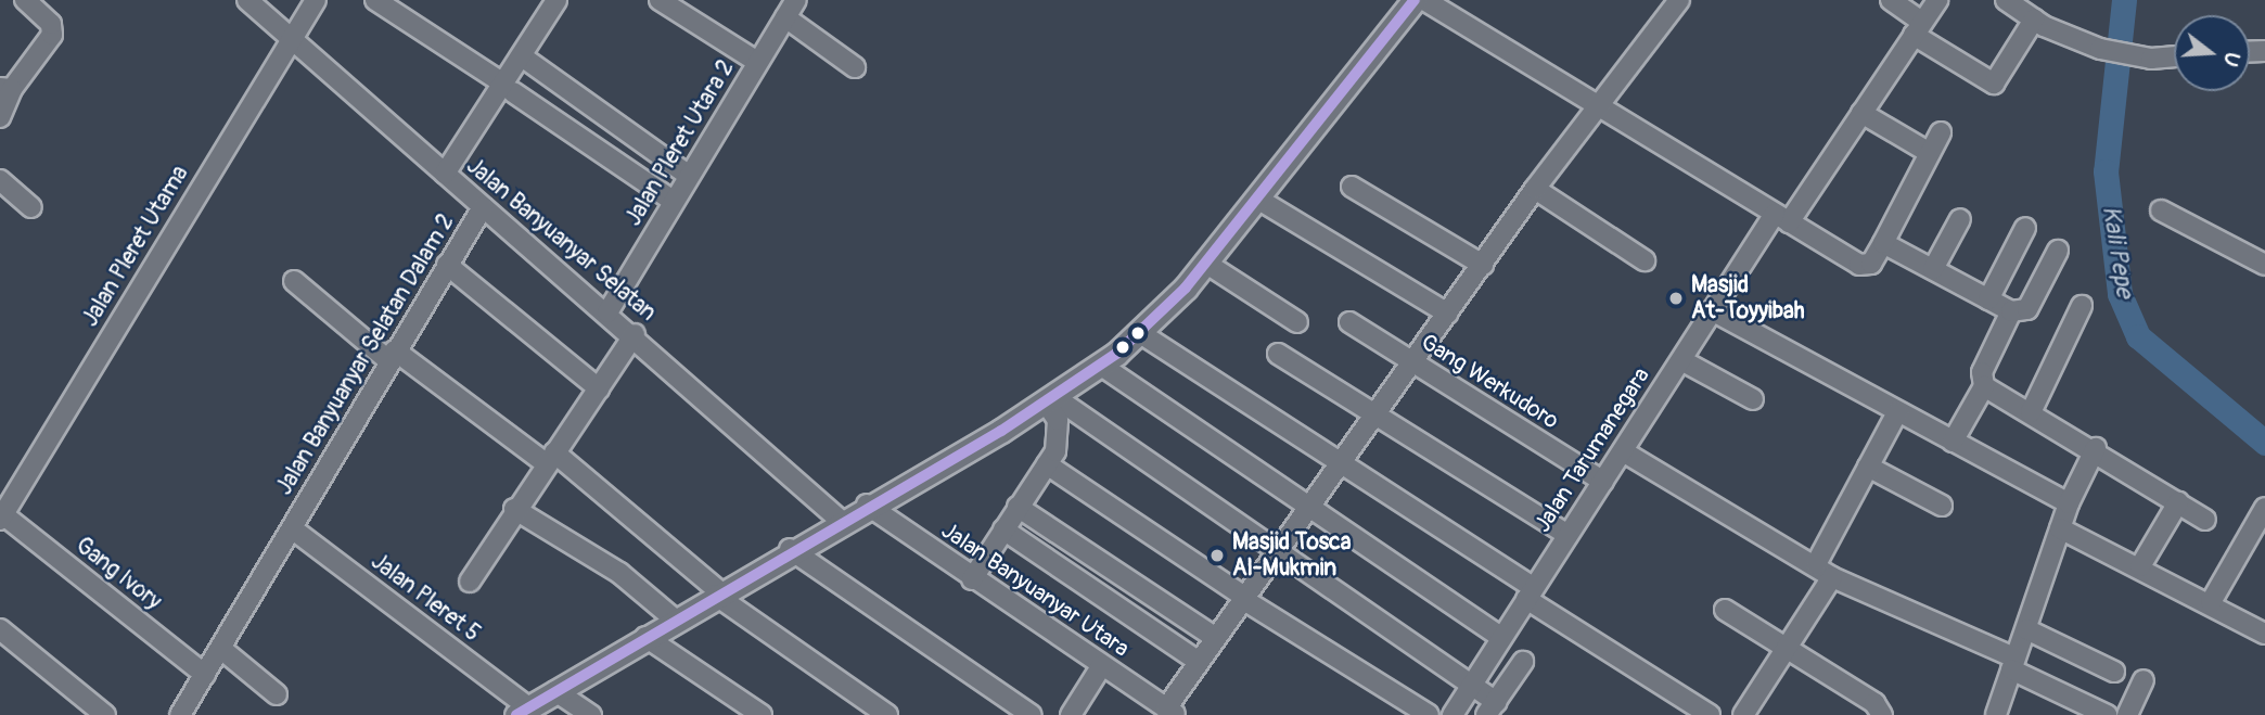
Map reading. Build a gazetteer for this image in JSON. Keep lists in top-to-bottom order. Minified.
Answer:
{"streets":{"street":["Jalan Pleret Utara 2","Jalan Banyuanyar Selatan","Jalan Pleret Utama","Jalan Banyuanyar Selatan Dalam 2","Gang Werkudoro","Jalan Tarumanegara","Gang Ivory","Jalan Banyuanyar Utara","Jalan Pleret 5"]},"crossings":[["Jalan Pleret Utara 2","Jalan Banyuanyar Selatan"],["Jalan Banyuanyar Selatan","Jalan Pleret Utama"],["Jalan Banyuanyar Selatan","Jalan Banyuanyar Selatan Dalam 2"],["Jalan Pleret Utama","Gang Ivory"],["Jalan Banyuanyar Selatan Dalam 2","Gang Ivory"],["Jalan Banyuanyar Selatan Dalam 2","Jalan Pleret 5"],["Gang Werkudoro","Jalan Tarumanegara"]],"water":["Kali Pepe"],"places":["Masjid At-Toyyibah","Masjid Tosca Al-Mukmin"],"lines":["transit line 5"],"north":"right"}
